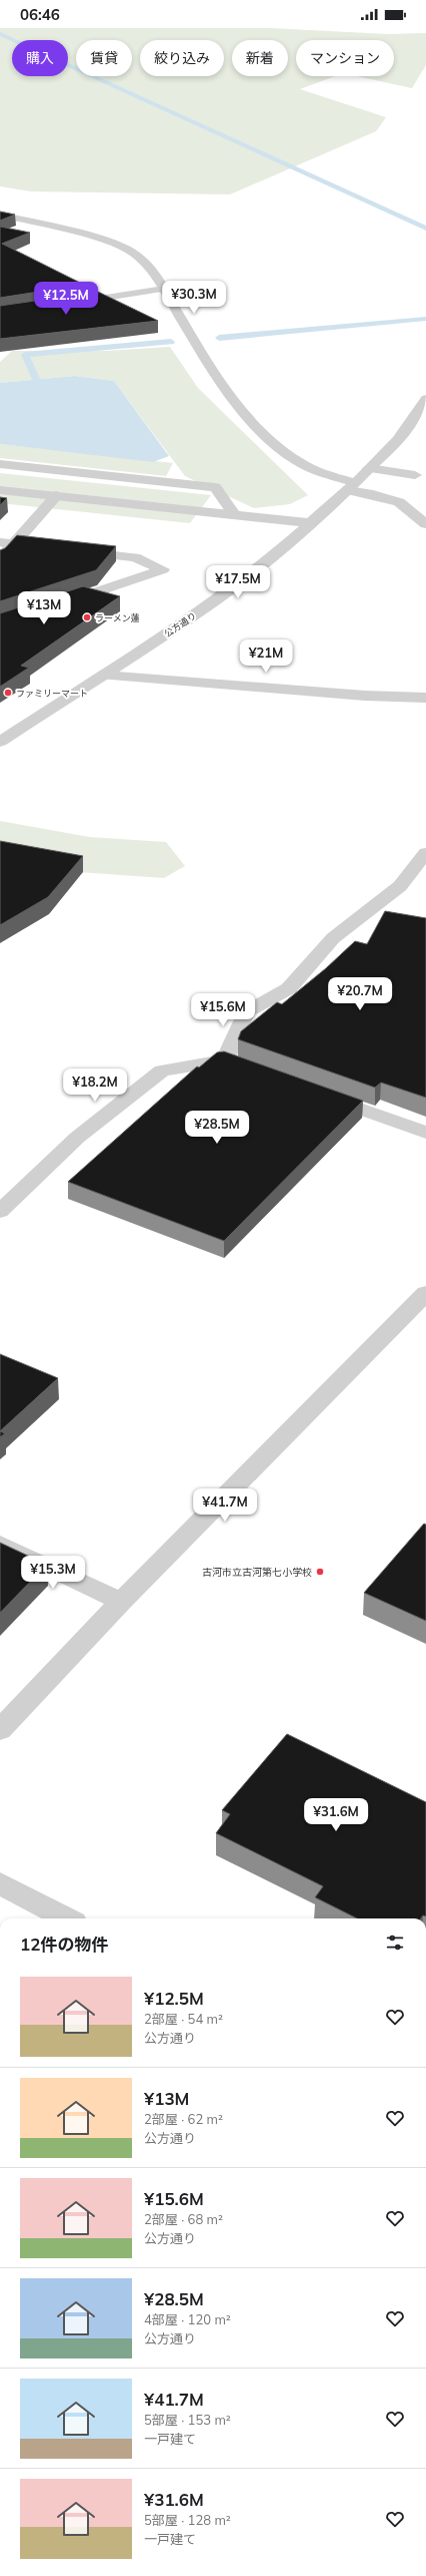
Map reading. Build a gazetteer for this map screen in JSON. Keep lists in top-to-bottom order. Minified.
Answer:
{"streets":{"street":["公方通り"]},"places":["ラーメン蓮","ファミリーマート","古河市立古河第七小学校"],"page":{"status":"06:46","chip":["購入","賃貸","絞り込み","新着","マンション"],"price":["¥30.3M","¥12.5M","¥17.5M","¥13M","¥21M","¥20.7M","¥15.6M","¥18.2M","¥28.5M","¥41.7M","¥15.3M","¥31.6M"],"heading":"12件の物件","list":[{"name":"¥12.5M","note":"2部屋 · 54 m² · 公方通り"},{"name":"¥13M","note":"2部屋 · 62 m² · 公方通り"},{"name":"¥15.6M","note":"2部屋 · 68 m² · 公方通り"},{"name":"¥28.5M","note":"4部屋 · 120 m² · 公方通り"},{"name":"¥41.7M","note":"5部屋 · 153 m² · 一戸建て"},{"name":"¥31.6M","note":"5部屋 · 128 m² · 一戸建て"}]}}
